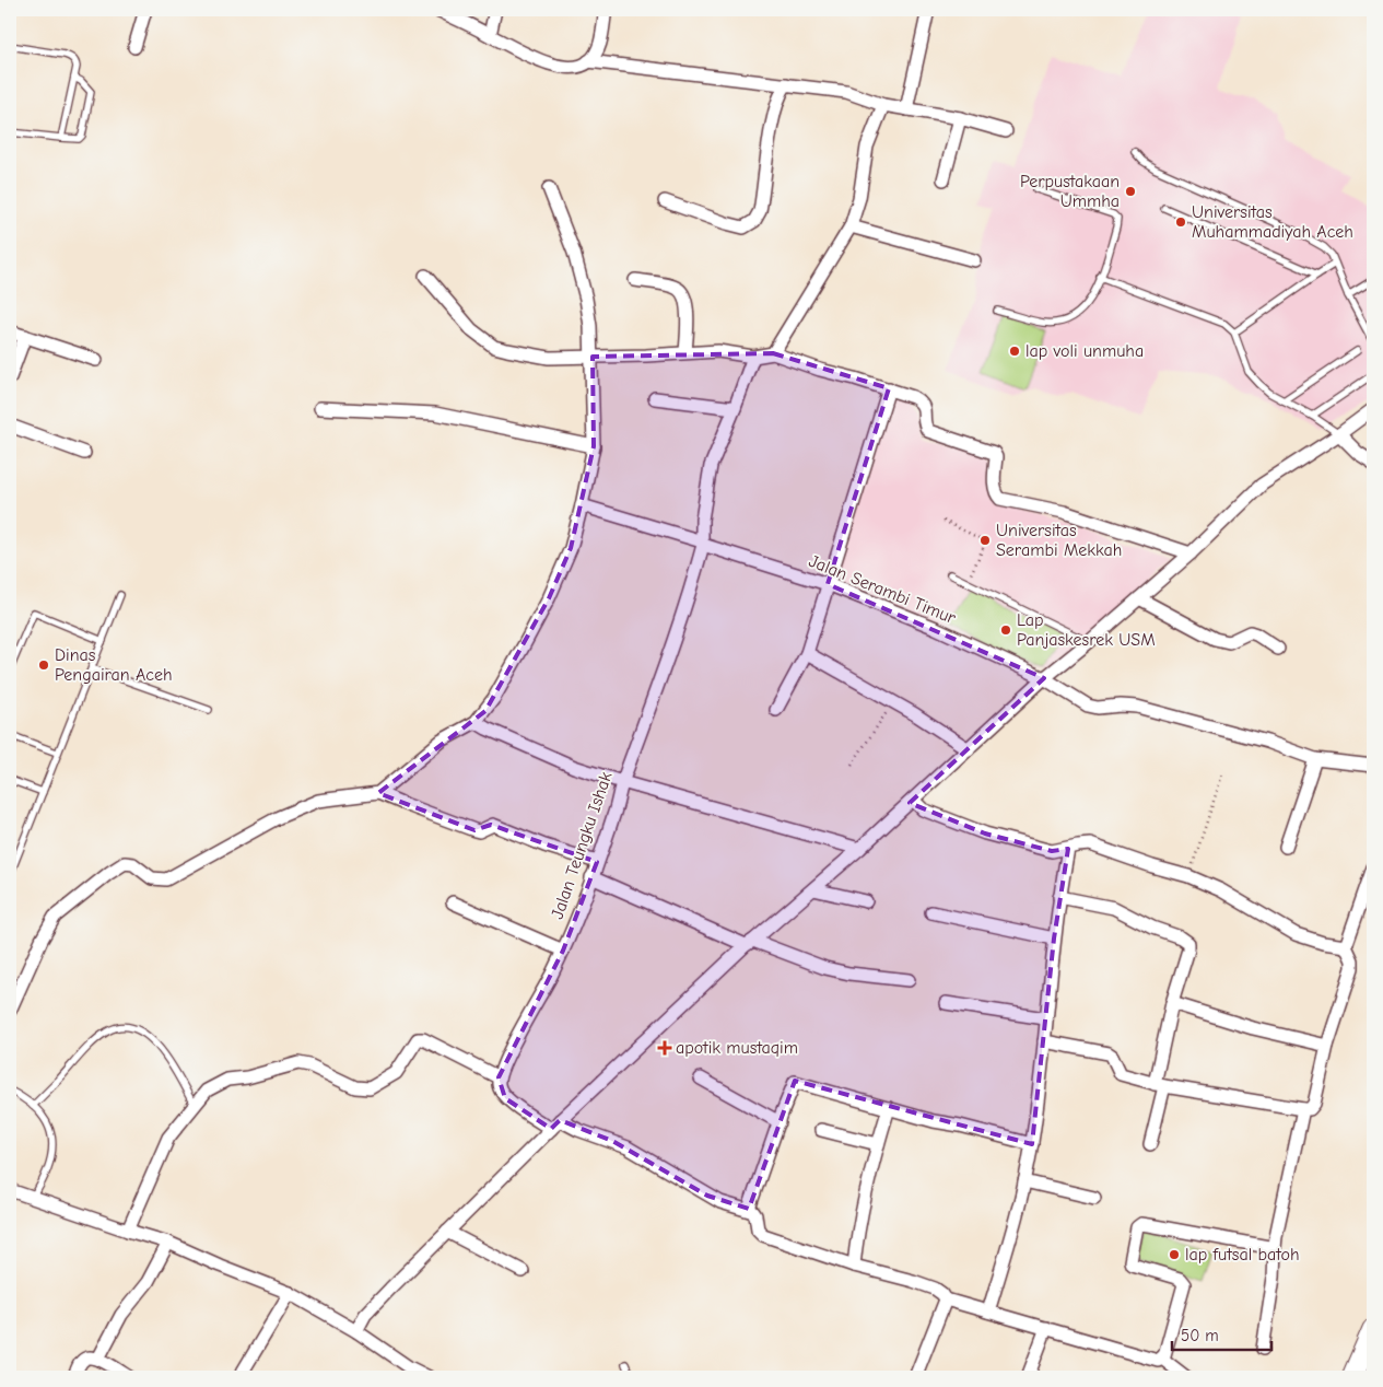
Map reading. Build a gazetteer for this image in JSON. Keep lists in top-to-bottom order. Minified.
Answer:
{"streets":{"street":["Jalan Serambi Timur","Jalan Teungku Ishak"]},"crossings":[["Jalan Serambi Timur","Jalan Teungku Ishak"]],"places":{"other":["Perpustakaan Ummha","Universitas Muhammadiyah Aceh","lap voli unmuha","Universitas Serambi Mekkah","Lap Panjaskesrek USM","Dinas Pengairan Aceh","lap futsal batoh"],"health":["apotik mustaqim"]},"scale_bar":"50 m"}
